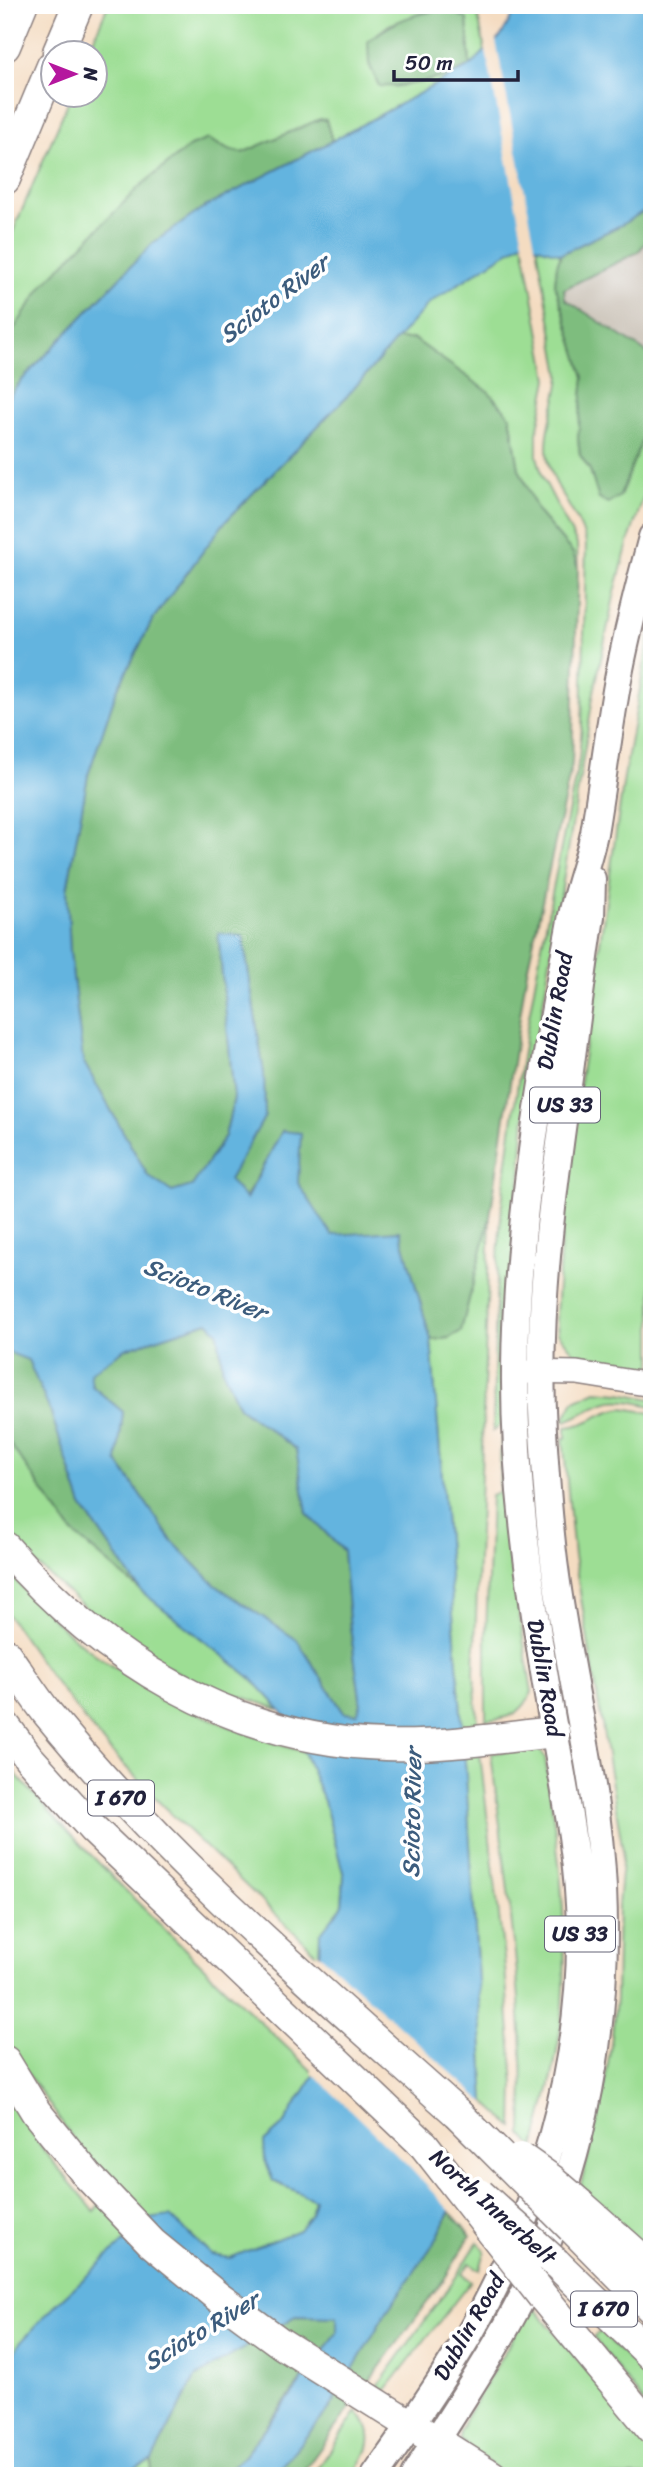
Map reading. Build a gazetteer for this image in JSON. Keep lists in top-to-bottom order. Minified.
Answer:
{"streets":{"highway":["I 670","North Innerbelt"],"main road":["Dublin Road","US 33"]},"crossings":[["I 670","North Innerbelt"]],"water":["Scioto River"],"scale_bar":"50 m","north":"right"}
